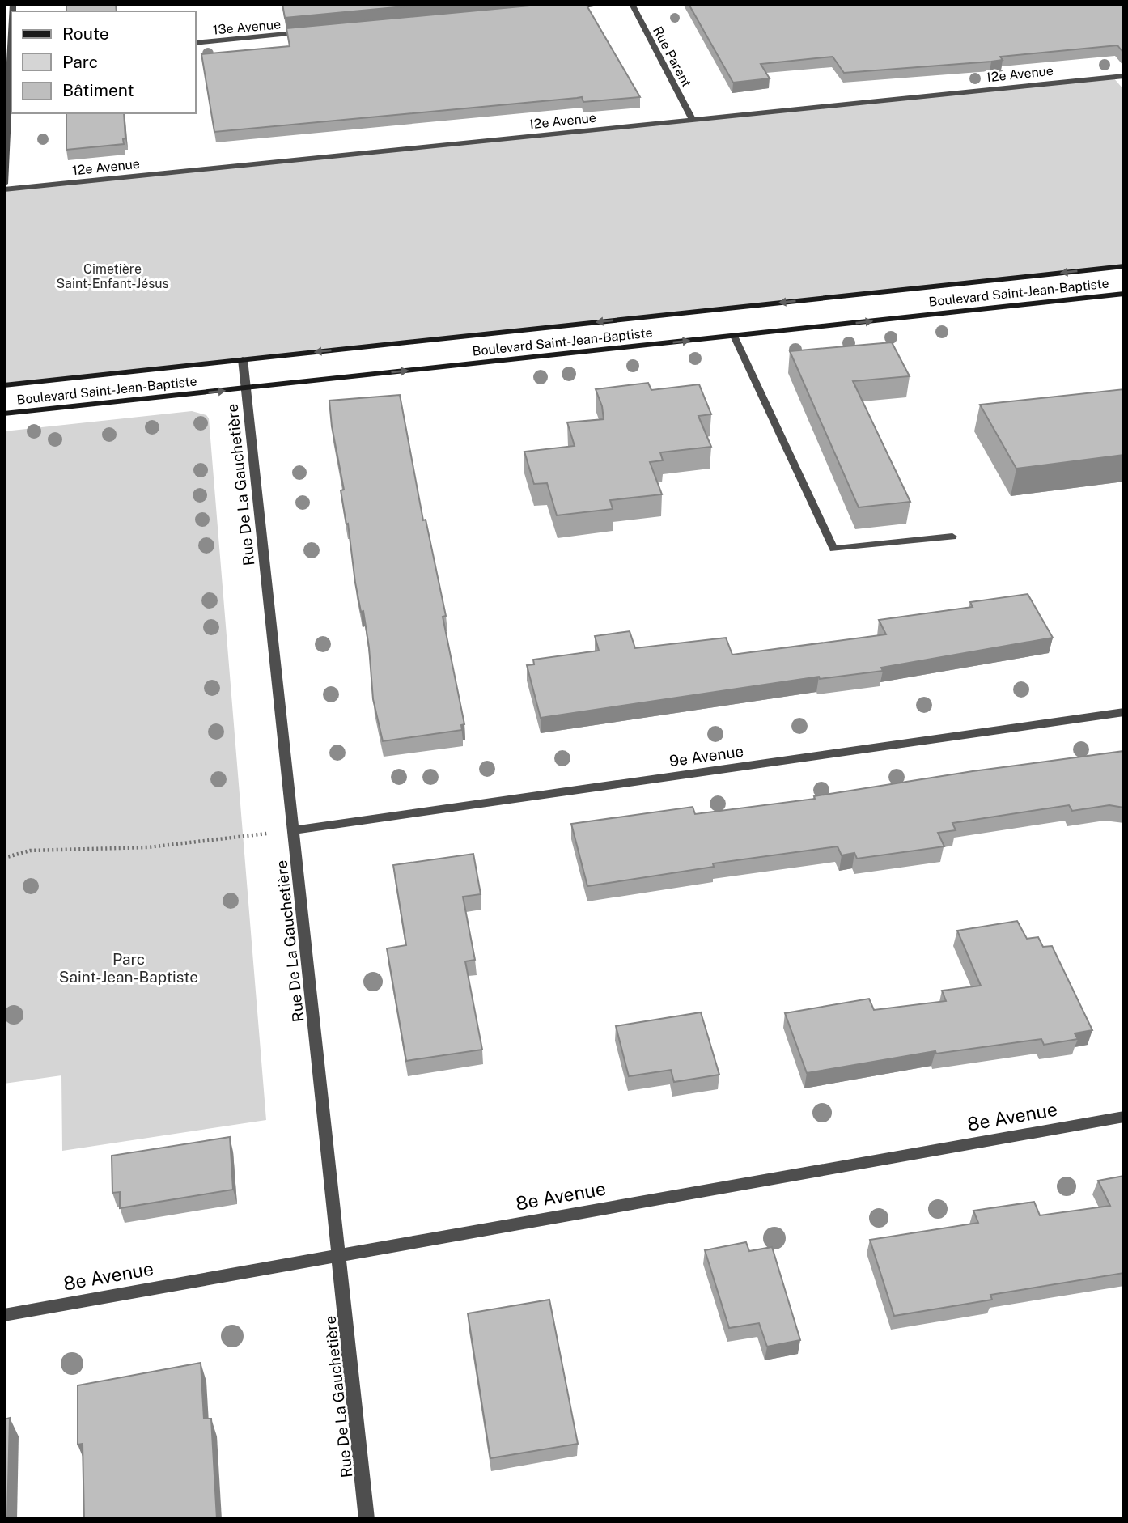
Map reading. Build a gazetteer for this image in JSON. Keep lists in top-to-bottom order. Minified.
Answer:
{"streets":{"main road":["Boulevard Saint-Jean-Baptiste"],"street":["13e Avenue","Rue Parent","12e Avenue","Rue De La Gauchetière","9e Avenue","8e Avenue"]},"crossings":[["Rue Parent","12e Avenue"],["Boulevard Saint-Jean-Baptiste","Rue De La Gauchetière"],["Rue De La Gauchetière","9e Avenue"],["Rue De La Gauchetière","8e Avenue"]],"parks":["Cimetière Saint-Enfant-Jésus","Parc Saint-Jean-Baptiste"],"legend":["Route","Parc","Bâtiment"]}
